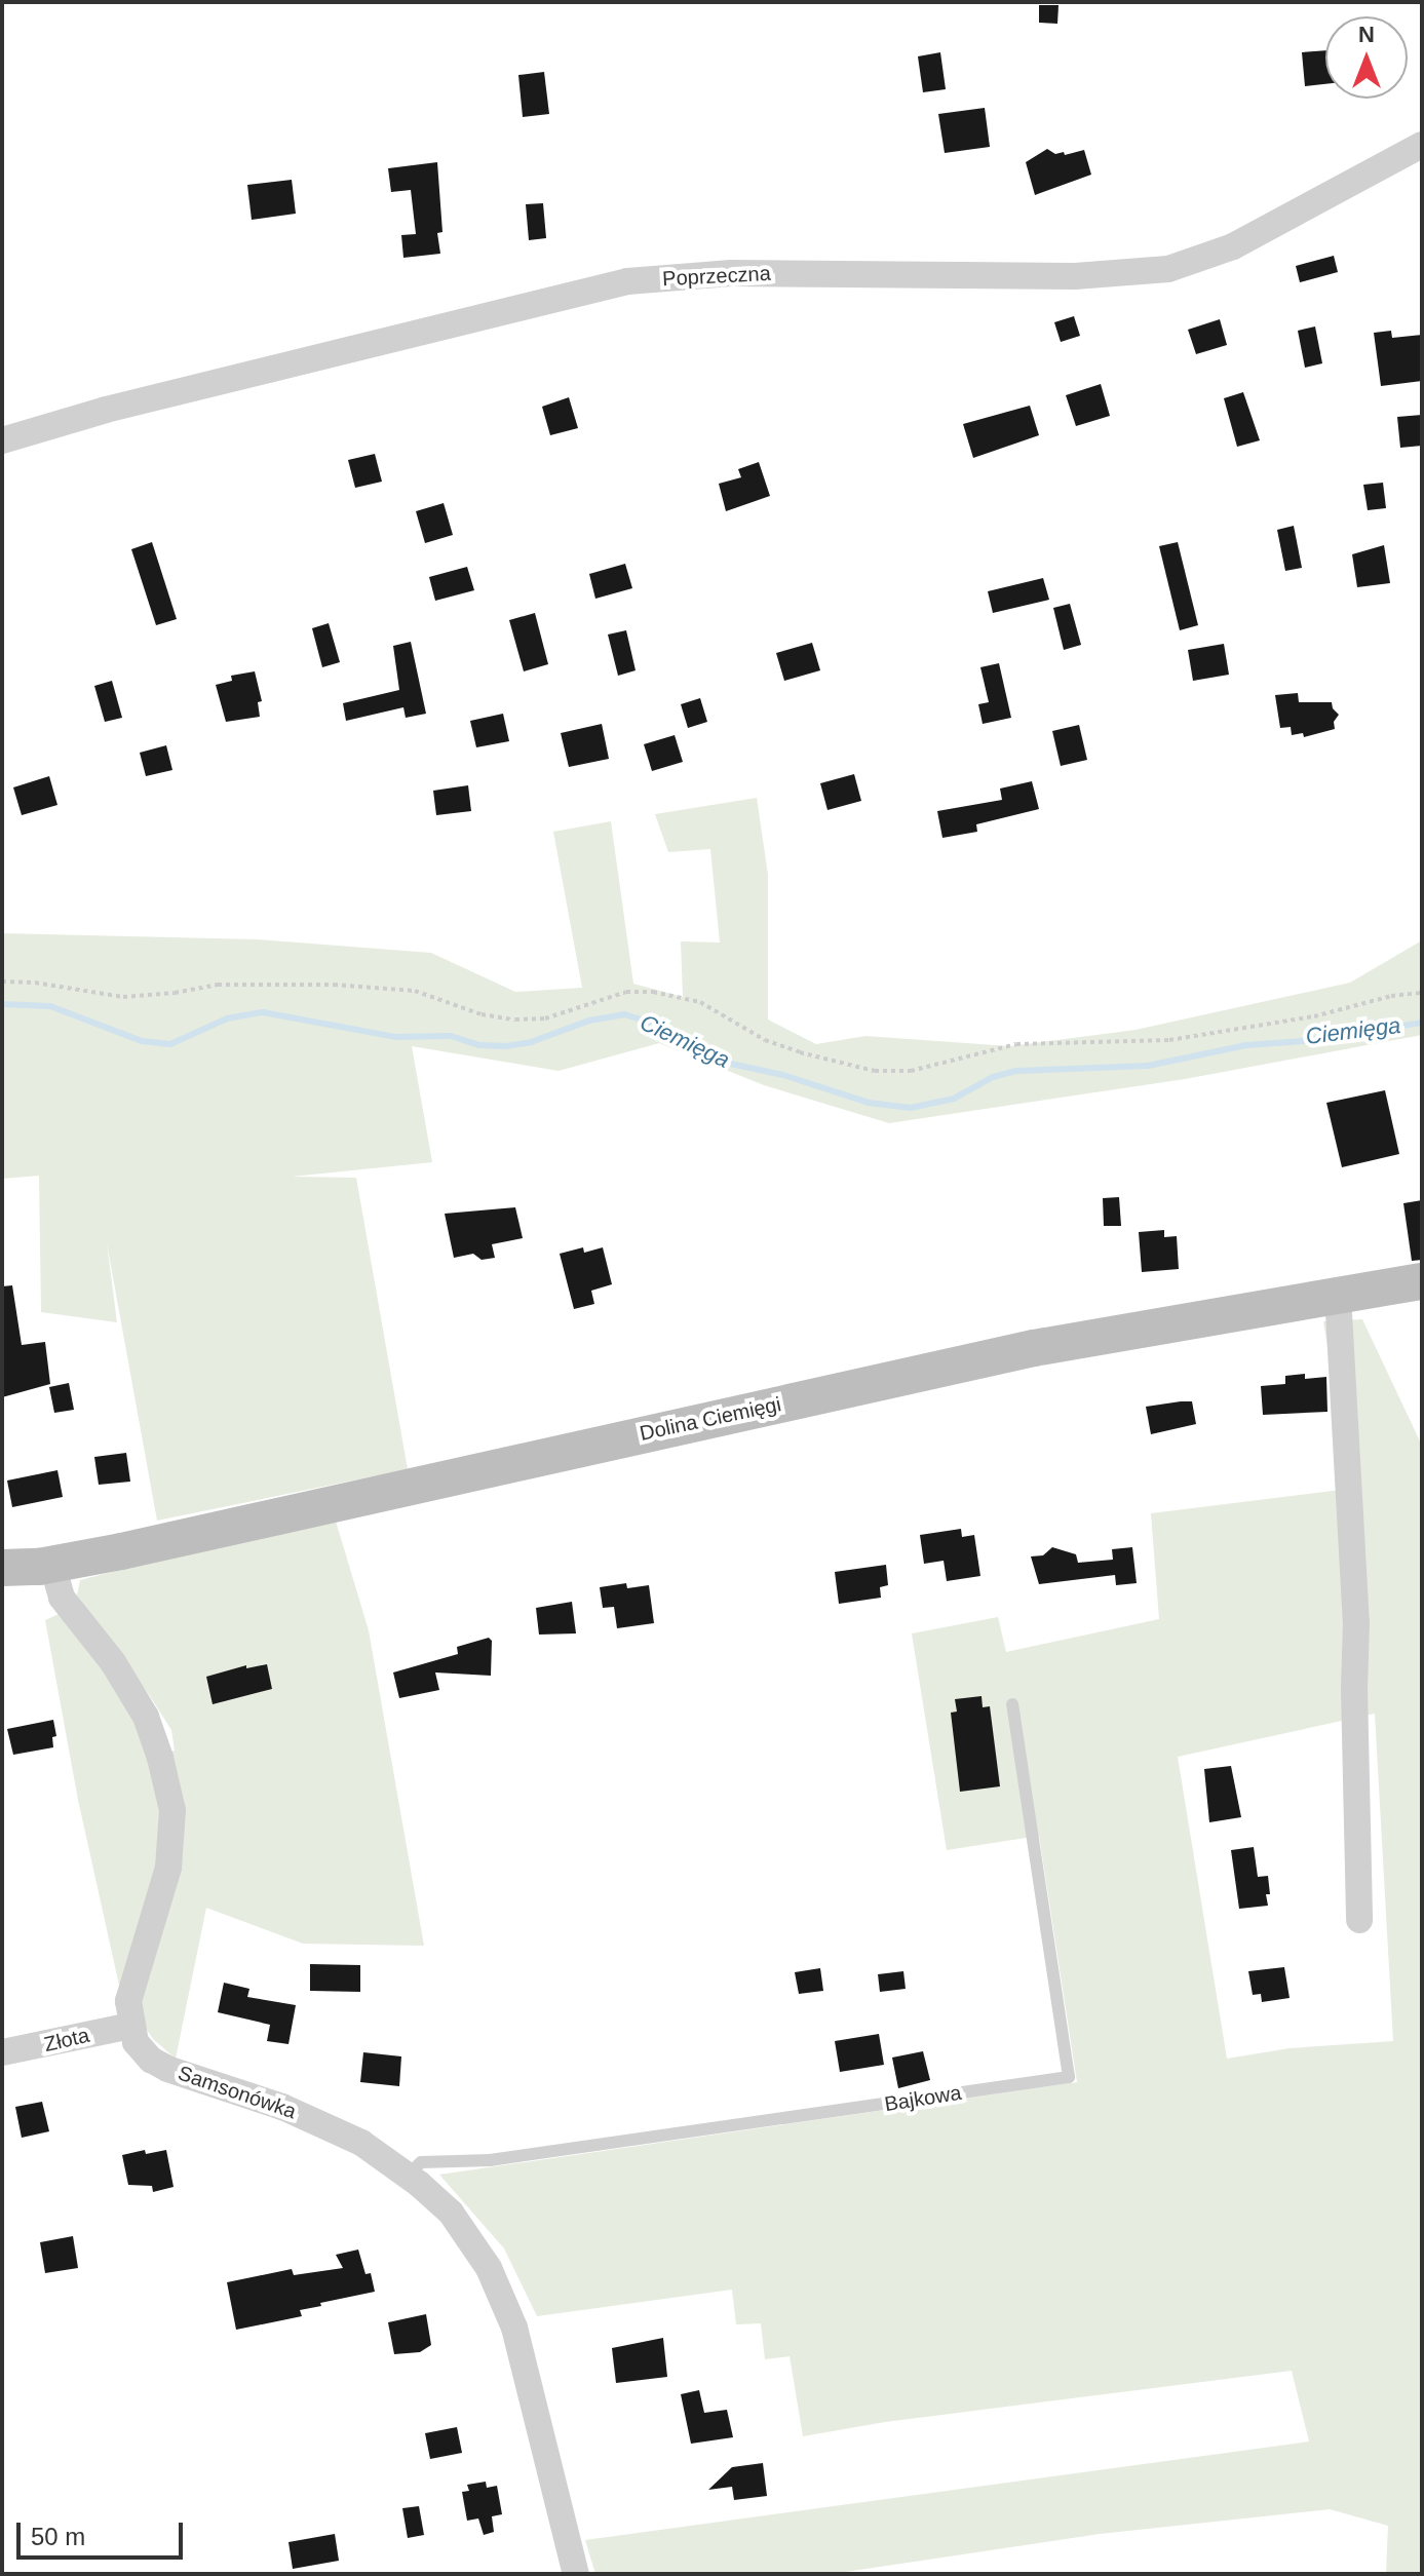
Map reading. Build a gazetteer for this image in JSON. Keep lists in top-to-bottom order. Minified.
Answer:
{"streets":{"street":["Poprzeczna","Dolina Ciemięgi","Złota","Samsonówka"],"lane":["Bajkowa"]},"crossings":[["Złota","Samsonówka"],["Samsonówka","Bajkowa"]],"water":["Ciemięga"],"scale_bar":"50 m","north":"top"}
